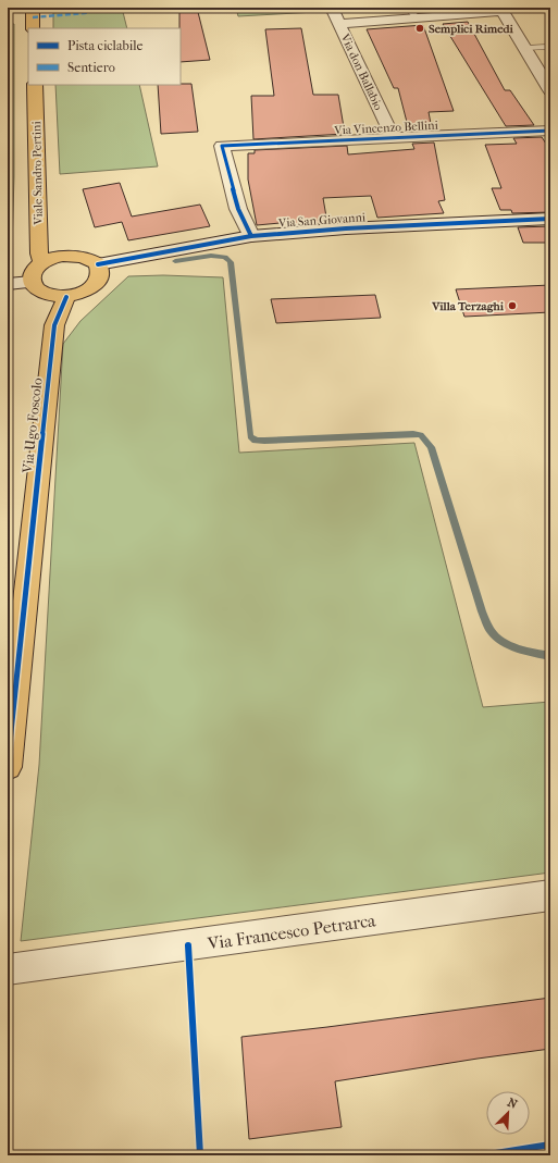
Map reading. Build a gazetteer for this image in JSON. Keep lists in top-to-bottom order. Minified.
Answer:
{"streets":{"main road":["Viale Sandro Pertini","Via Ugo Foscolo"],"street":["Via don Ballabio","Via Vincenzo Bellini","Via San Giovanni","Via Francesco Petrarca"]},"crossings":[["Via don Ballabio","Via Vincenzo Bellini"],["Via Vincenzo Bellini","Via San Giovanni"],["Viale Sandro Pertini","Via San Giovanni"],["Viale Sandro Pertini","Via Ugo Foscolo"],["Via San Giovanni","Via Ugo Foscolo"]],"places":["Semplici Rimedi","Villa Terzaghi"],"legend":["Pista ciclabile","Sentiero"],"north":"top right"}
